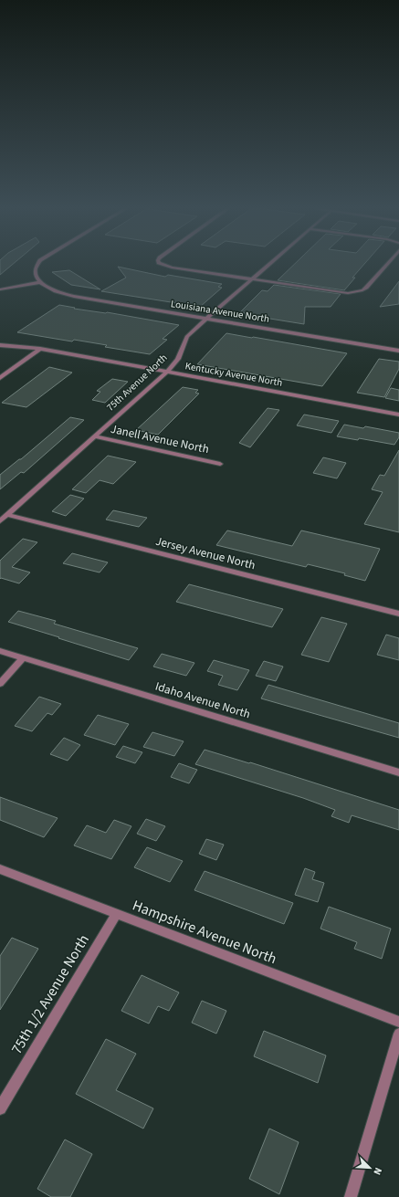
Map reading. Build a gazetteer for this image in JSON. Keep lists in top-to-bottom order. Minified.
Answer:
{"streets":{"street":["Louisiana Avenue North","Kentucky Avenue North","75th Avenue North","Janell Avenue North","Jersey Avenue North","Idaho Avenue North","Hampshire Avenue North","75th 1/2 Avenue North"]},"crossings":[["Louisiana Avenue North","75th Avenue North"],["Kentucky Avenue North","75th Avenue North"],["75th Avenue North","Janell Avenue North"],["75th Avenue North","Jersey Avenue North"],["Hampshire Avenue North","75th 1/2 Avenue North"]],"north":"bottom right"}
